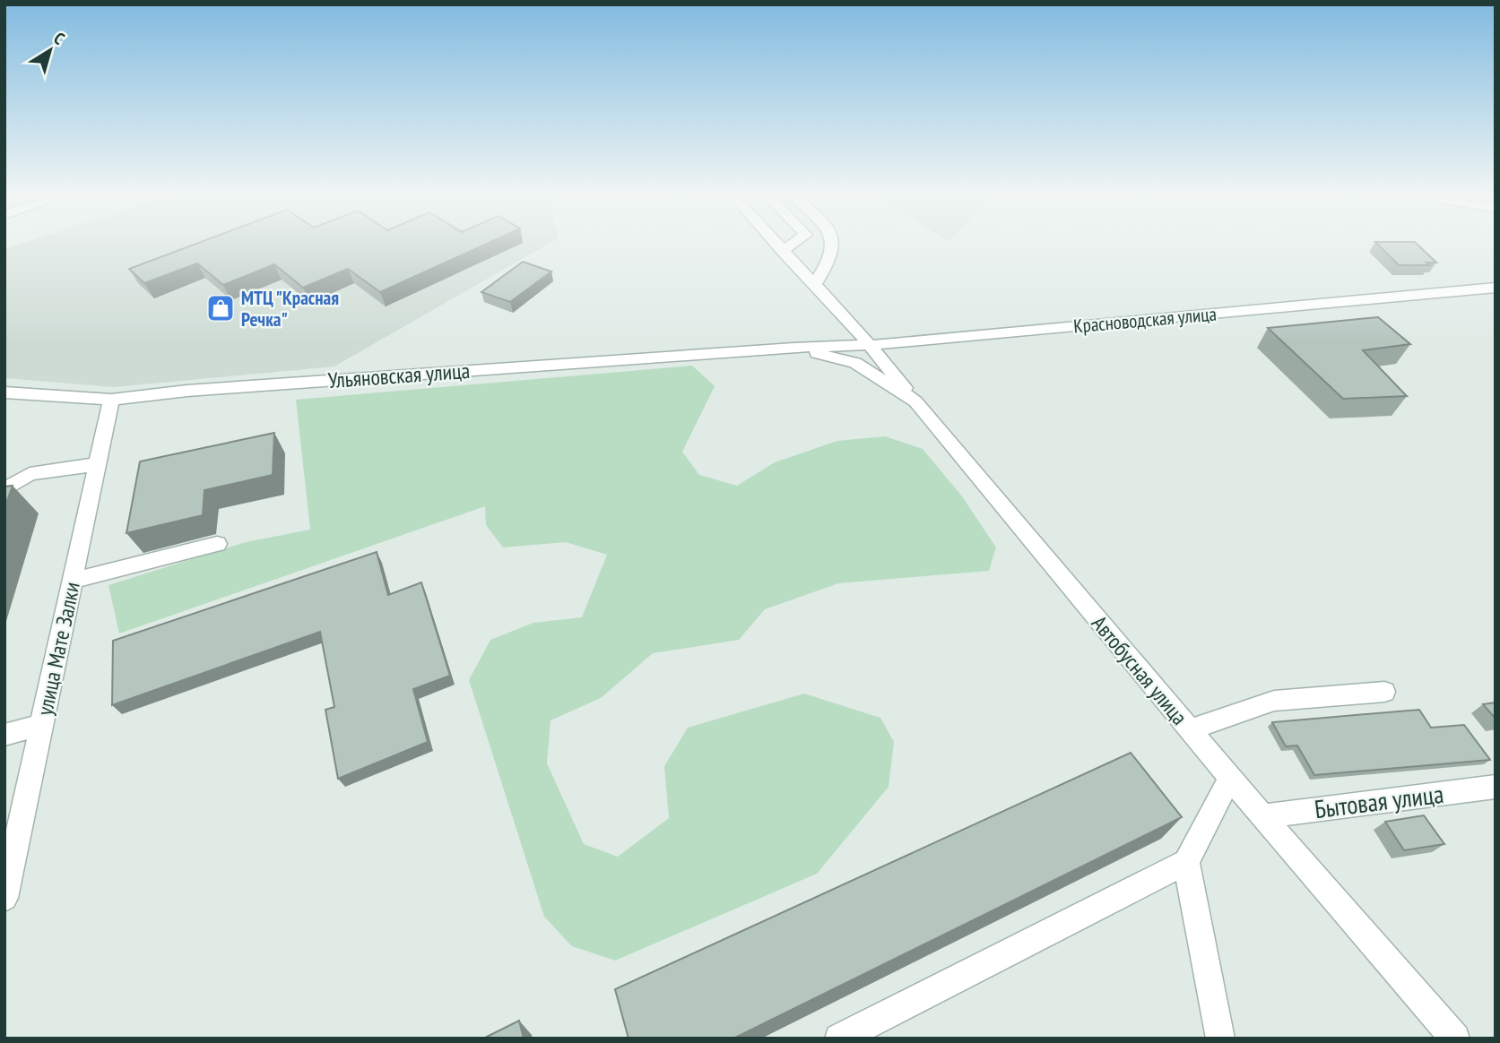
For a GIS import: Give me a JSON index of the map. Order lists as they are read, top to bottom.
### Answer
{
  "streets": {
    "street": [
      "Красноводская улица",
      "Ульяновская улица",
      "улица Мате Залки",
      "Автобусная улица",
      "Бытовая улица"
    ]
  },
  "crossings": [
    ["Красноводская улица", "Ульяновская улица"],
    ["Красноводская улица", "Автобусная улица"],
    ["Ульяновская улица", "улица Мате Залки"],
    ["Ульяновская улица", "Автобусная улица"],
    ["Автобусная улица", "Бытовая улица"]
  ],
  "places": {
    "shop": ["МТЦ \"Красная Речка\""]
  },
  "north": "top right"
}
